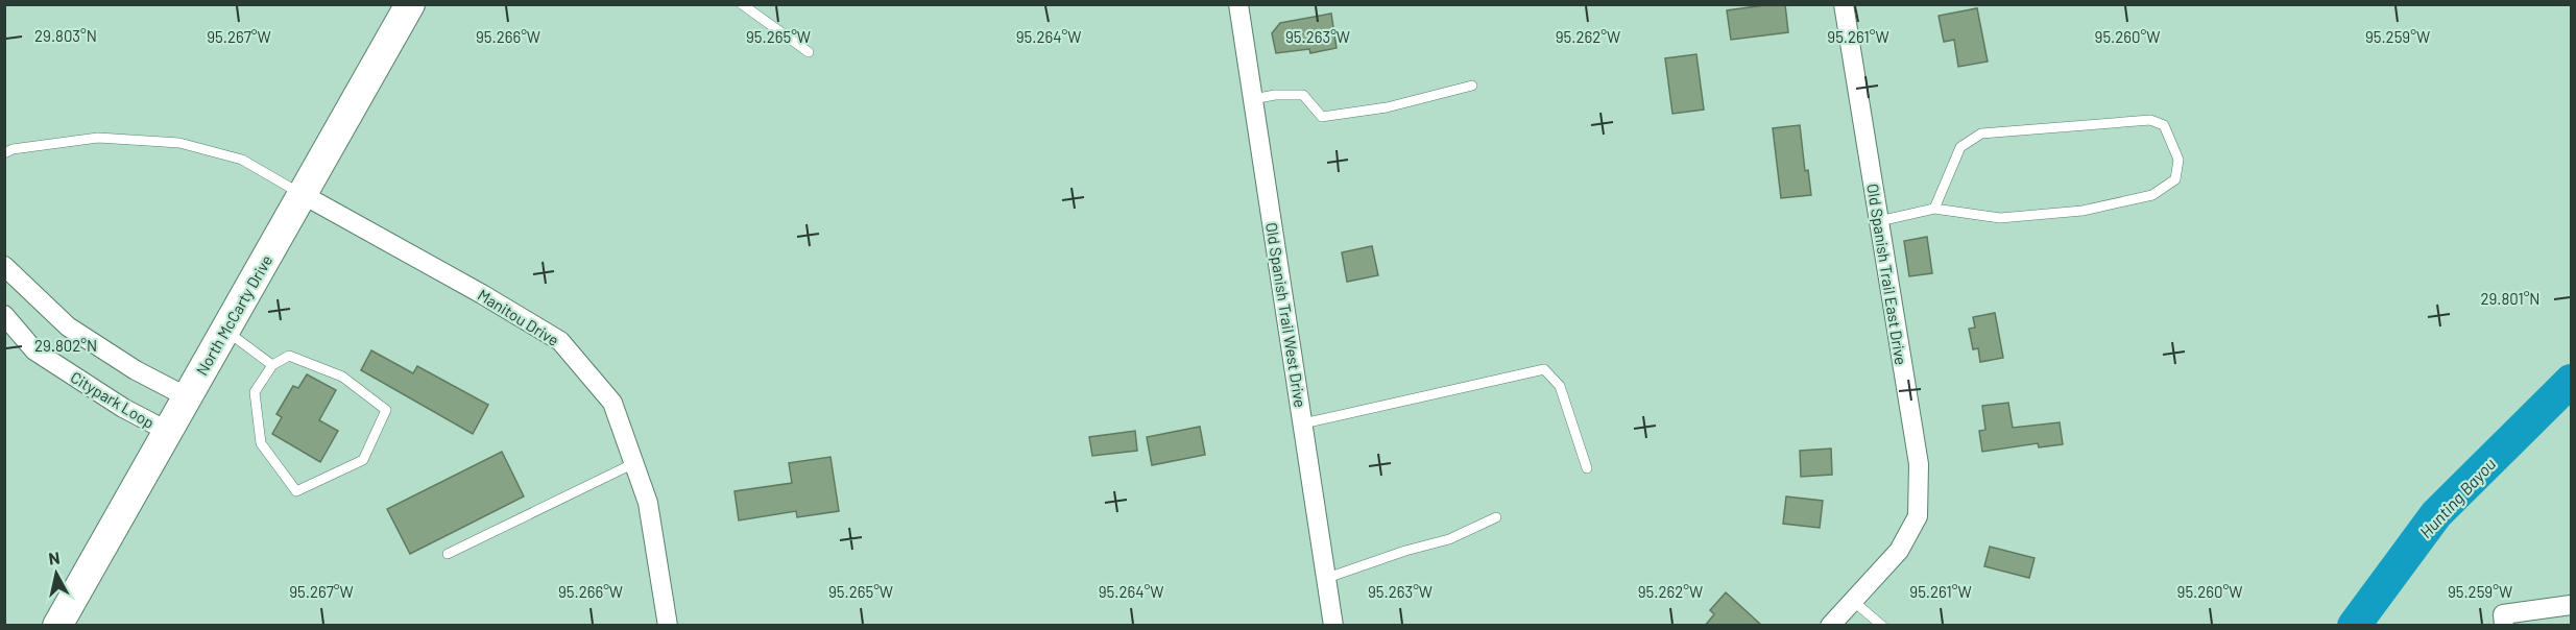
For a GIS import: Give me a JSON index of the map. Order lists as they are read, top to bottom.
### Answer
{
  "streets": {
    "main road": ["North McCarty Drive"],
    "street": [
      "Old Spanish Trail East Drive",
      "Old Spanish Trail West Drive",
      "Manitou Drive",
      "Citypark Loop"
    ]
  },
  "crossings": [
    ["North McCarty Drive", "Manitou Drive"],
    ["North McCarty Drive", "Citypark Loop"]
  ],
  "water": ["Hunting Bayou"],
  "north": "top",
  "coordinates": [
    "29.803°N",
    "95.267°W",
    "95.266°W",
    "95.265°W",
    "95.264°W",
    "95.263°W",
    "95.262°W",
    "95.261°W",
    "95.260°W",
    "95.259°W",
    "29.801°N",
    "29.802°N"
  ]
}
